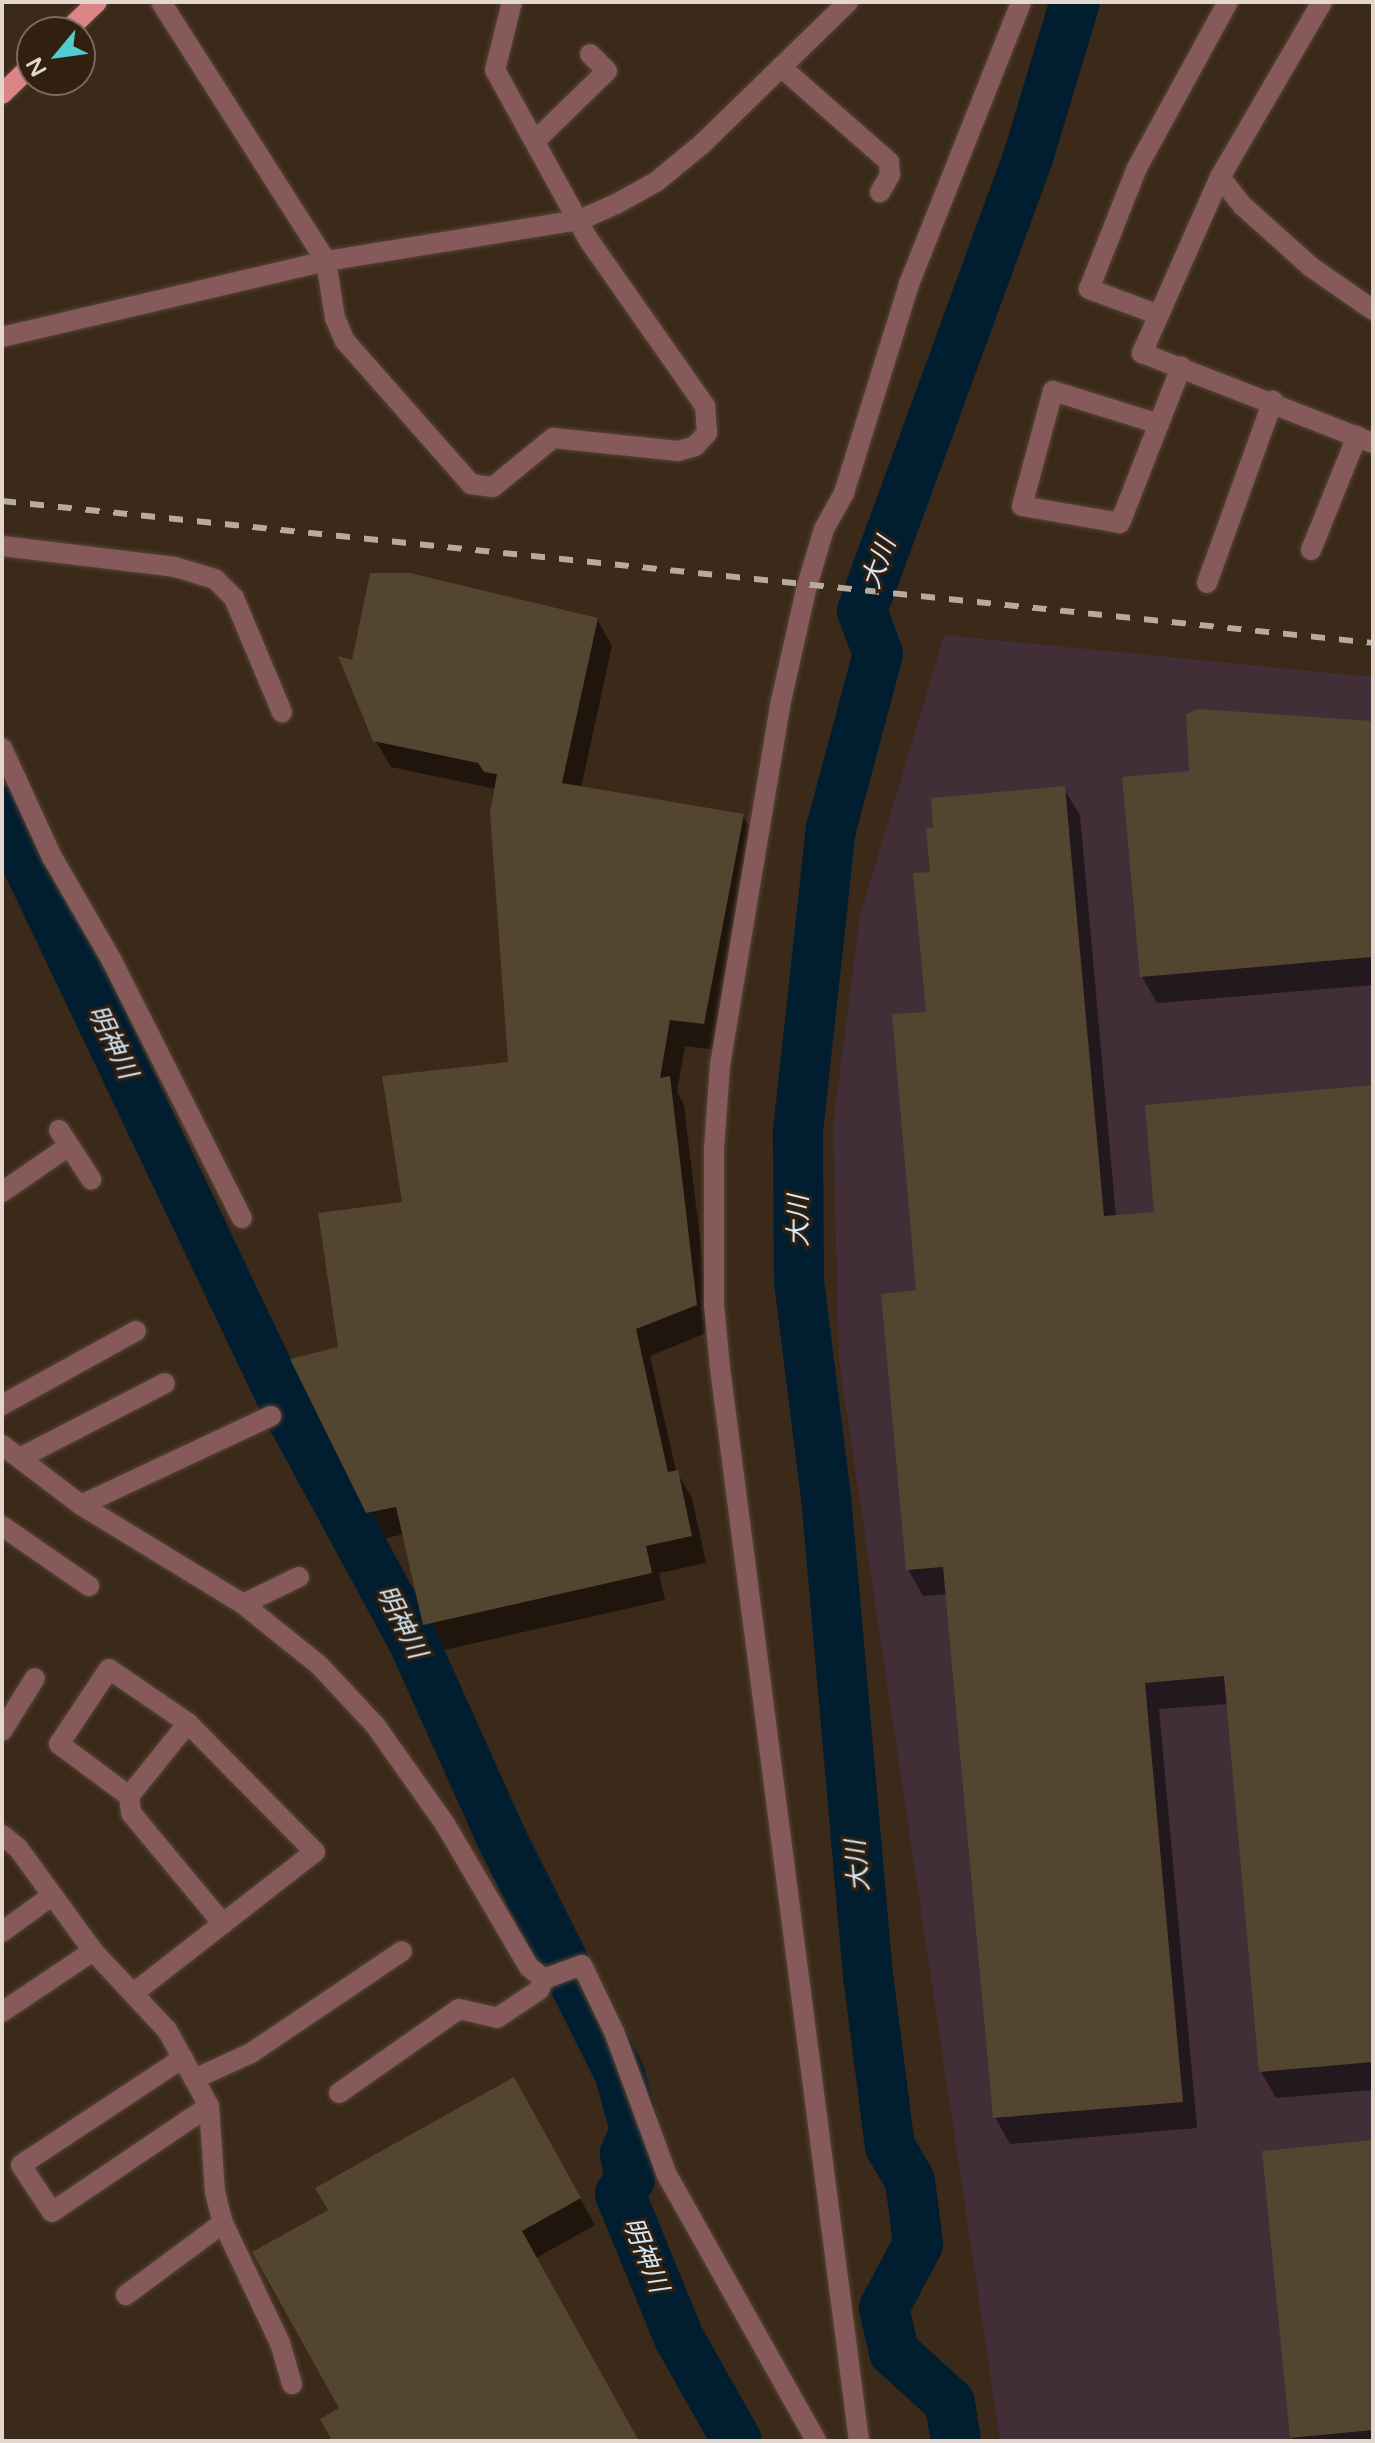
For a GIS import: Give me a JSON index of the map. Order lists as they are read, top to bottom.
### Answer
{
  "water": ["大川", "明神川"],
  "north": "bottom left"
}
